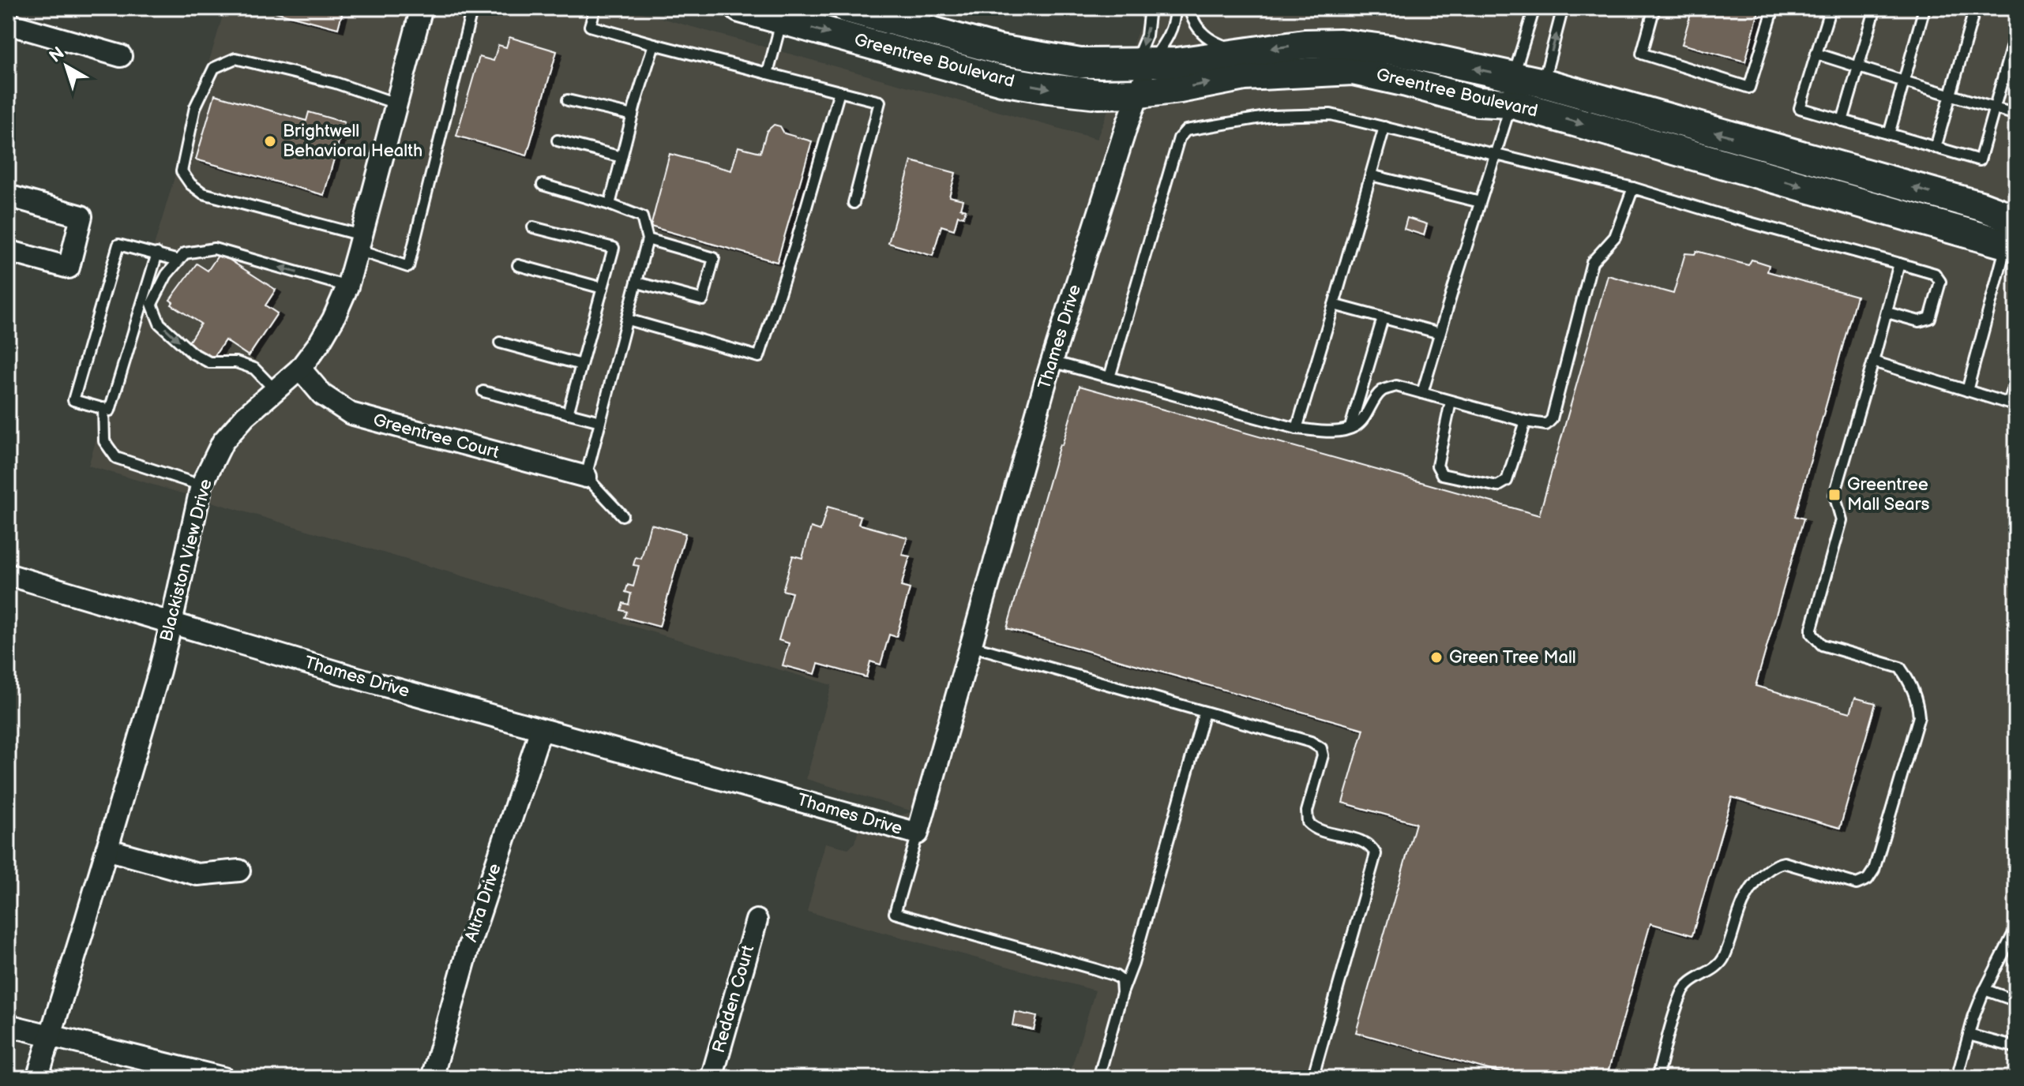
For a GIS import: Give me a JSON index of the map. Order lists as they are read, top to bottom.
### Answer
{
  "streets": {
    "main road": ["Greentree Boulevard"],
    "street": [
      "Thames Drive",
      "Greentree Court",
      "Blackiston View Drive",
      "Altra Drive",
      "Redden Court"
    ]
  },
  "crossings": [
    ["Greentree Boulevard", "Thames Drive"],
    ["Thames Drive", "Blackiston View Drive"],
    ["Thames Drive", "Altra Drive"],
    ["Greentree Court", "Blackiston View Drive"]
  ],
  "places": {
    "other": ["Brightwell Behavioral Health", "Green Tree Mall"],
    "transit": ["Greentree Mall Sears"]
  },
  "north": "top left"
}
